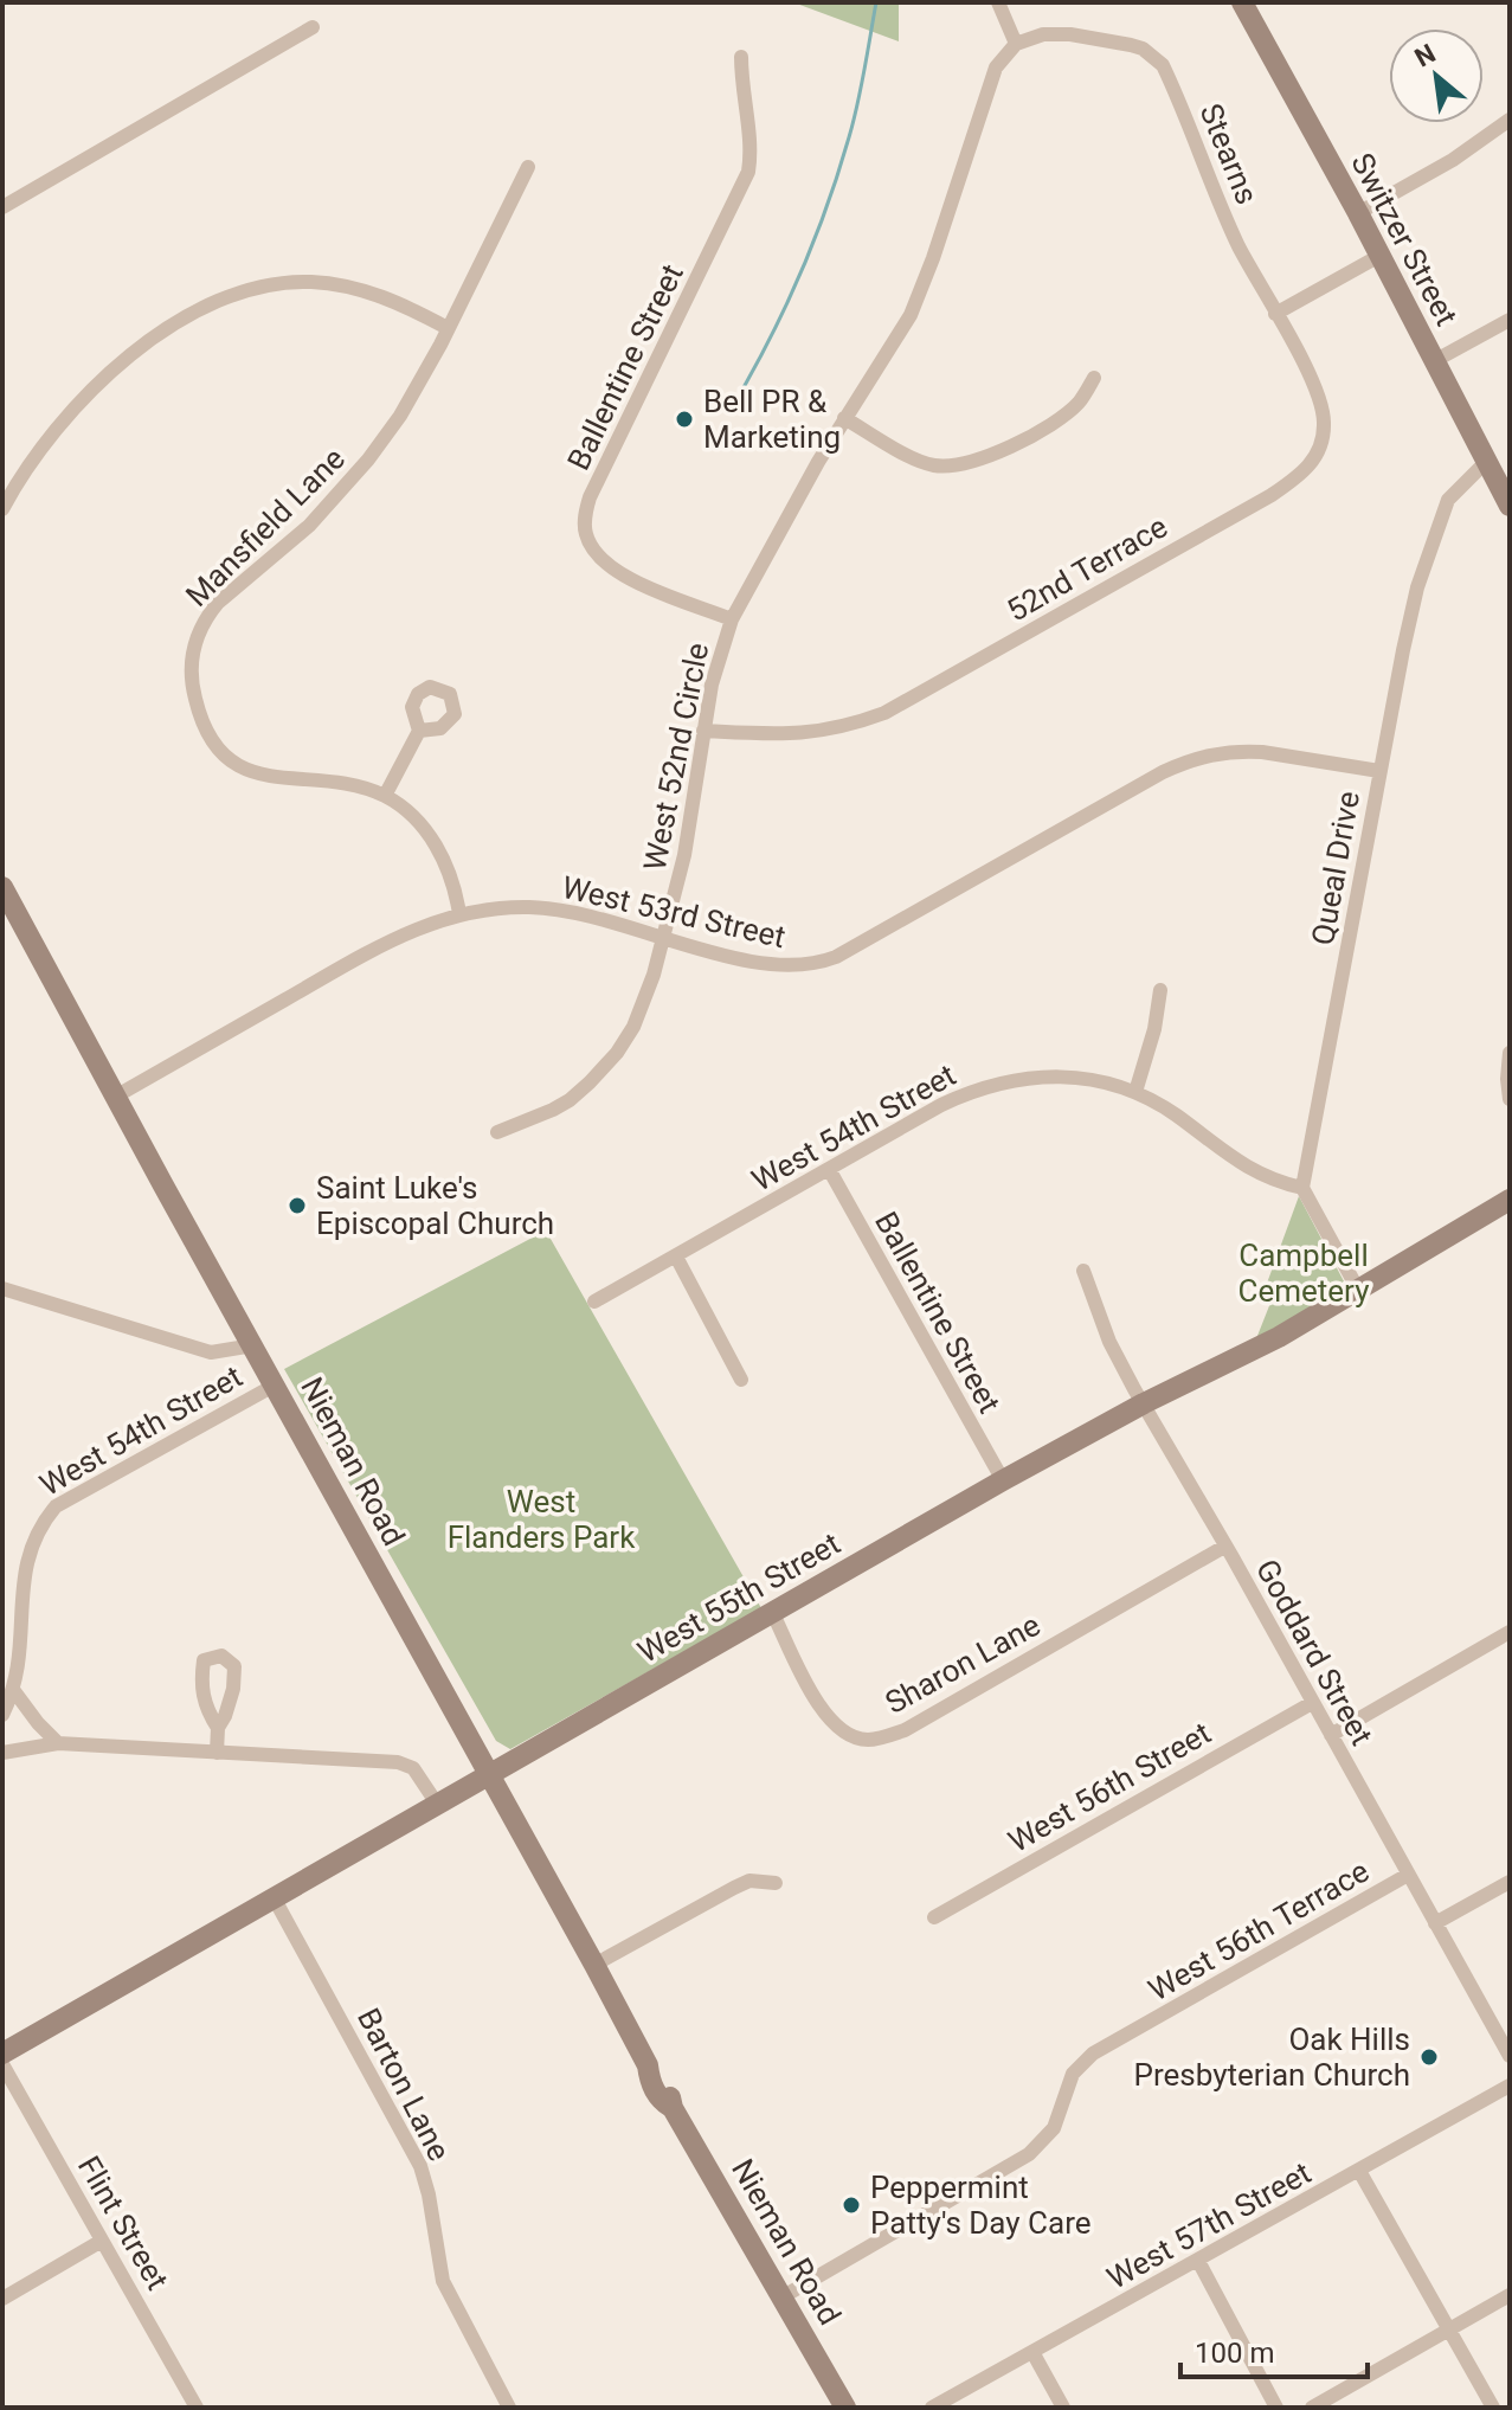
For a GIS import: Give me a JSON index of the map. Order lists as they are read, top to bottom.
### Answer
{
  "streets": {
    "street": [
      "Stearns",
      "Switzer Street",
      "Ballentine Street",
      "Mansfield Lane",
      "52nd Terrace",
      "West 52nd Circle",
      "Queal Drive",
      "West 53rd Street",
      "West 54th Street",
      "Nieman Road",
      "West 55th Street",
      "Goddard Street",
      "Sharon Lane",
      "West 56th Street",
      "West 56th Terrace",
      "Barton Lane",
      "Flint Street",
      "West 57th Street"
    ]
  },
  "crossings": [
    ["Stearns", "52nd Terrace"],
    ["Stearns", "West 52nd Circle"],
    ["Switzer Street", "Queal Drive"],
    ["Ballentine Street", "West 52nd Circle"],
    ["Ballentine Street", "West 54th Street"],
    ["Ballentine Street", "West 55th Street"],
    ["Mansfield Lane", "West 53rd Street"],
    ["52nd Terrace", "West 52nd Circle"],
    ["West 52nd Circle", "West 53rd Street"],
    ["Queal Drive", "West 53rd Street"],
    ["Queal Drive", "West 54th Street"],
    ["West 53rd Street", "Nieman Road"],
    ["West 54th Street", "Nieman Road"],
    ["Nieman Road", "West 55th Street"],
    ["Nieman Road", "West 56th Terrace"],
    ["West 55th Street", "Goddard Street"],
    ["West 55th Street", "Sharon Lane"],
    ["West 55th Street", "Barton Lane"],
    ["Goddard Street", "Sharon Lane"],
    ["Goddard Street", "West 56th Street"],
    ["Goddard Street", "West 56th Terrace"]
  ],
  "parks": ["Campbell Cemetery", "West Flanders Park"],
  "places": [
    "Bell PR & Marketing",
    "Saint Luke's Episcopal Church",
    "Oak Hills Presbyterian Church",
    "Peppermint Patty's Day Care"
  ],
  "scale_bar": "100 m",
  "north": "top left"
}
